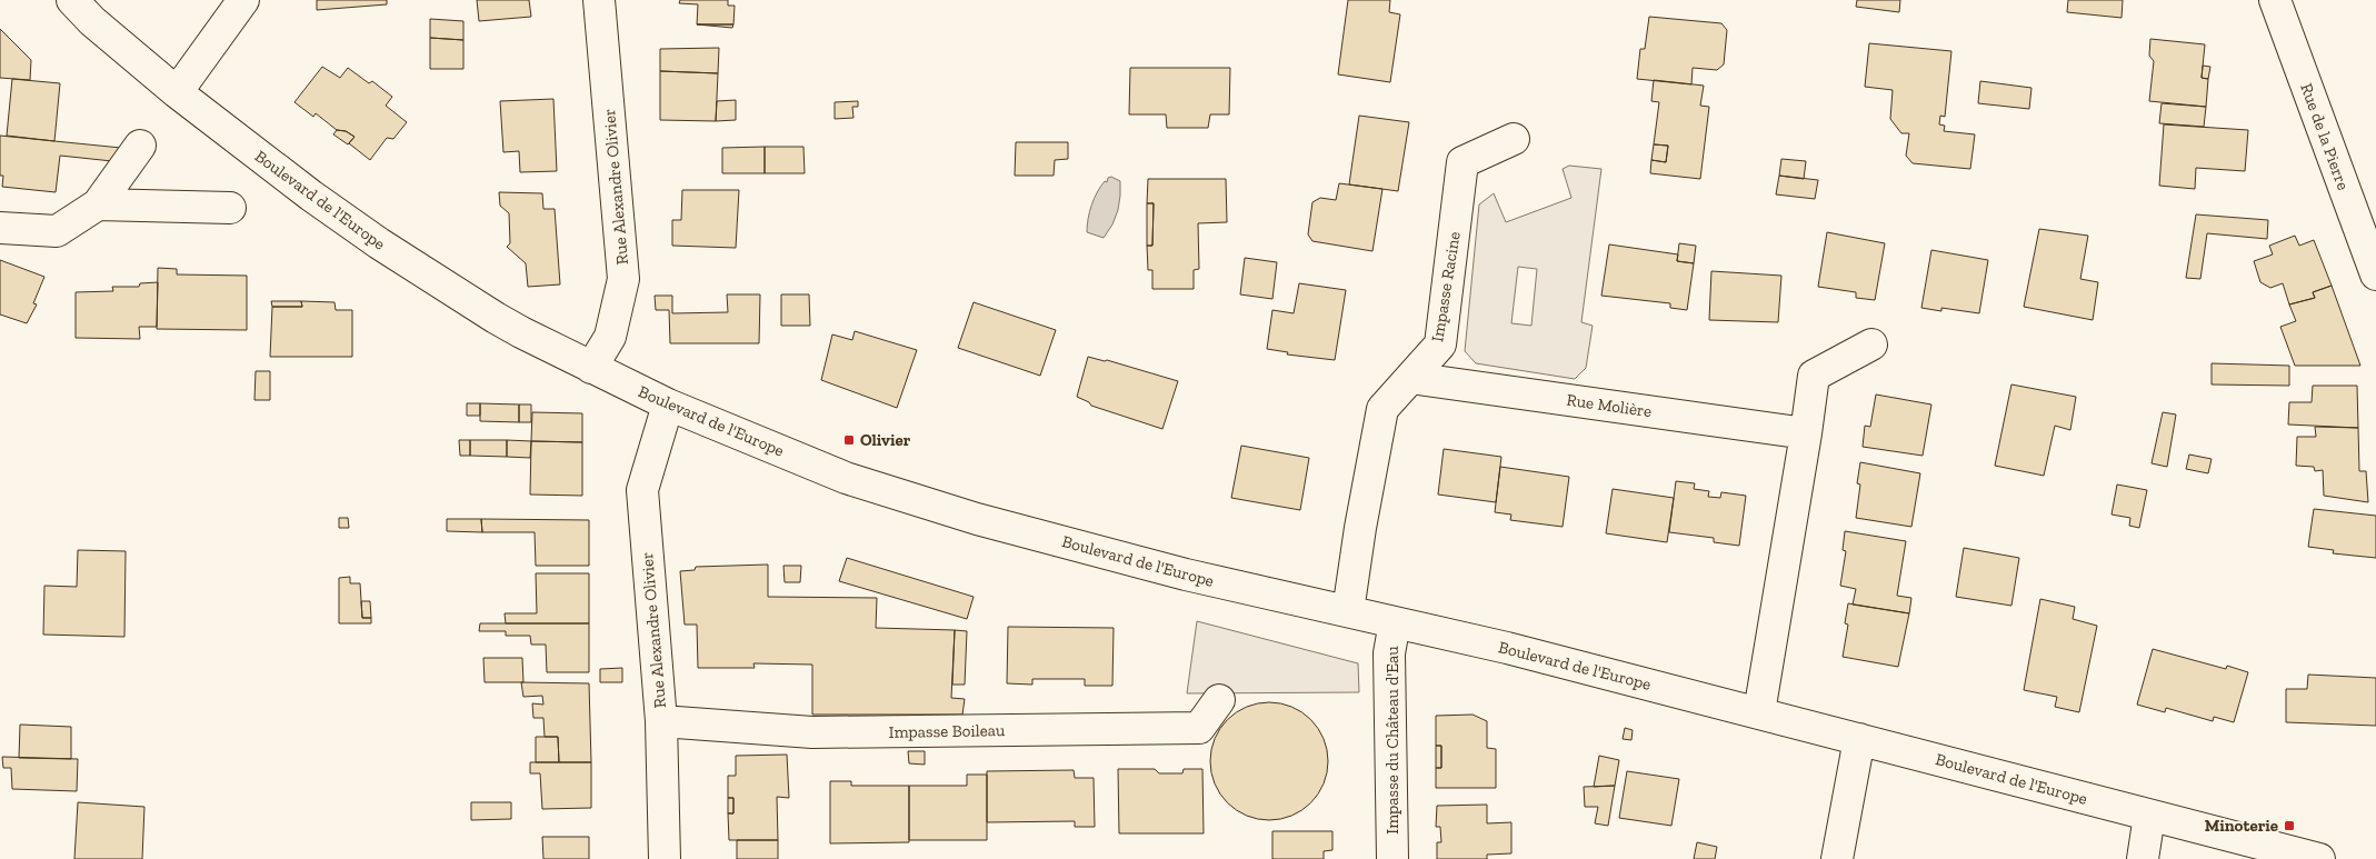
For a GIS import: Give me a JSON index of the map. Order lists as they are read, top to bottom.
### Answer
{
  "streets": {
    "street": [
      "Rue de la Pierre",
      "Rue Alexandre Olivier",
      "Boulevard de l'Europe",
      "Impasse Racine",
      "Rue Molière",
      "Impasse Boileau",
      "Impasse du Château d'Eau"
    ]
  },
  "crossings": [
    ["Rue Alexandre Olivier", "Boulevard de l'Europe"],
    ["Rue Alexandre Olivier", "Impasse Boileau"],
    ["Boulevard de l'Europe", "Impasse Racine"],
    ["Boulevard de l'Europe", "Impasse du Château d'Eau"],
    ["Impasse Racine", "Rue Molière"]
  ],
  "places": {
    "transit": ["Olivier", "Minoterie"]
  }
}
